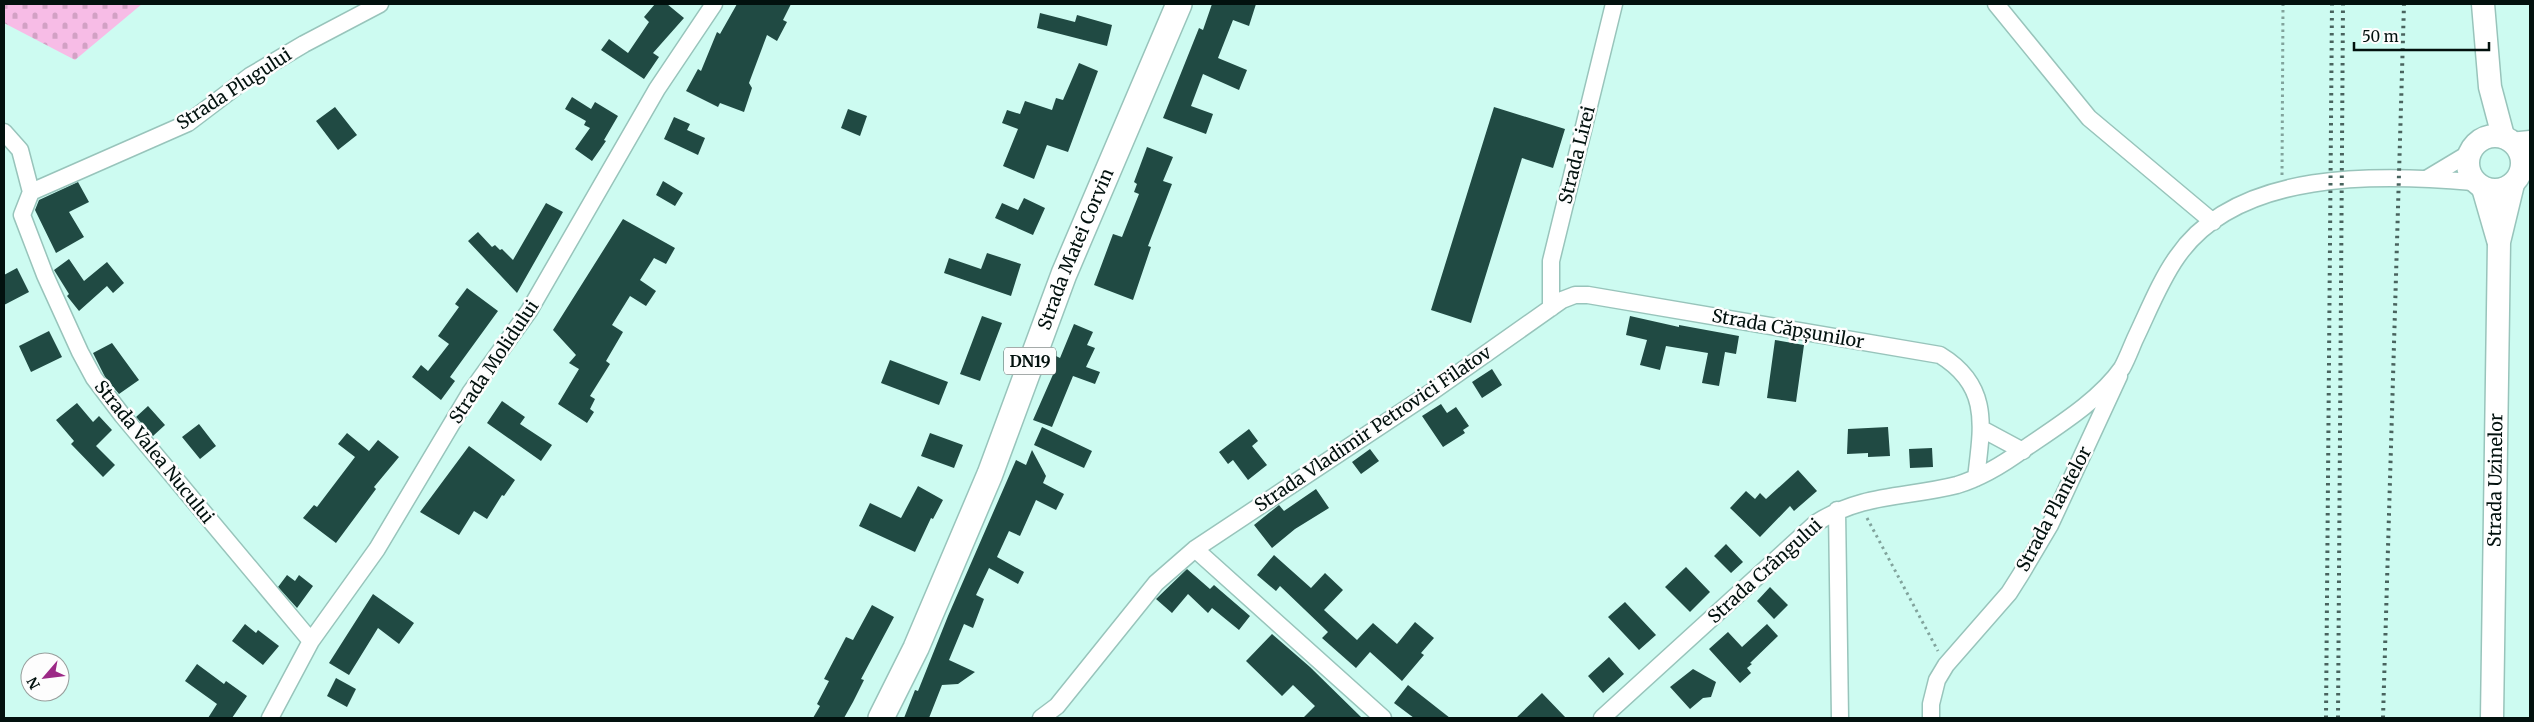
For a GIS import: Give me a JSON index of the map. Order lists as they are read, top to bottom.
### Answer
{
  "streets": {
    "main road": ["Strada Matei Corvin", "DN19"],
    "street": [
      "Strada Plugului",
      "Strada Lirei",
      "Strada Căpșunilor",
      "Strada Molidului",
      "Strada Vladimir Petrovici Filatov",
      "Strada Valea Nucului",
      "Strada Uzinelor",
      "Strada Plantelor",
      "Strada Crângului"
    ]
  },
  "crossings": [
    ["Strada Plugului", "Strada Valea Nucului"],
    ["Strada Lirei", "Strada Căpșunilor"],
    ["Strada Lirei", "Strada Vladimir Petrovici Filatov"],
    ["Strada Căpșunilor", "Strada Vladimir Petrovici Filatov"],
    ["Strada Căpșunilor", "Strada Crângului"],
    ["Strada Molidului", "Strada Valea Nucului"],
    ["Strada Uzinelor", "Strada Crângului"],
    ["Strada Plantelor", "Strada Crângului"]
  ],
  "scale_bar": "50 m",
  "north": "bottom left"
}
